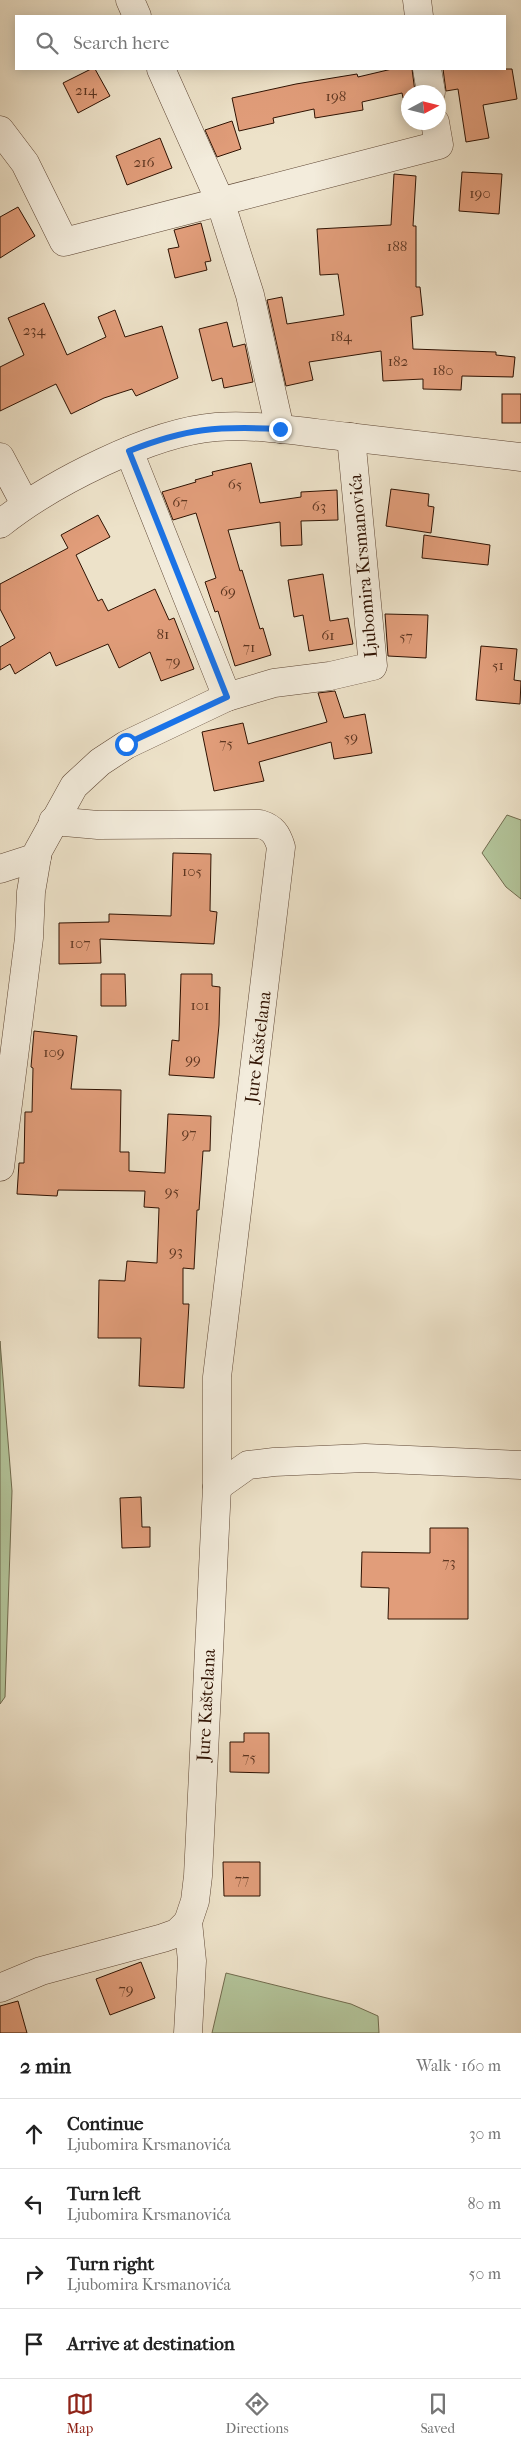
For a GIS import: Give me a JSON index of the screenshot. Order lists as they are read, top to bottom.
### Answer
{
  "streets": {
    "street": ["Ljubomira Krsmanovića", "Jure Kaštelana"]
  },
  "crossings": [
    ["Ljubomira Krsmanovića", "Jure Kaštelana"]
  ],
  "house_numbers": [
    "214",
    "198",
    "216",
    "190",
    "188",
    "234",
    "184",
    "182",
    "180",
    "65",
    "67",
    "63",
    "69",
    "81",
    "61",
    "57",
    "71",
    "79",
    "51",
    "59",
    "75",
    "105",
    "107",
    "101",
    "109",
    "99",
    "97",
    "95",
    "93",
    "73",
    "75",
    "77",
    "79"
  ],
  "north": "right",
  "page": {
    "search": "Search here",
    "heading": ["2 min", "Walk · 160 m"],
    "list": [
      ["Continue", "Ljubomira Krsmanovića", "30 m"],
      ["Turn left", "Ljubomira Krsmanovića", "80 m"],
      ["Turn right", "Ljubomira Krsmanovića", "50 m"],
      "Arrive at destination"
    ],
    "nav": ["Map", "Directions", "Saved"]
  }
}
